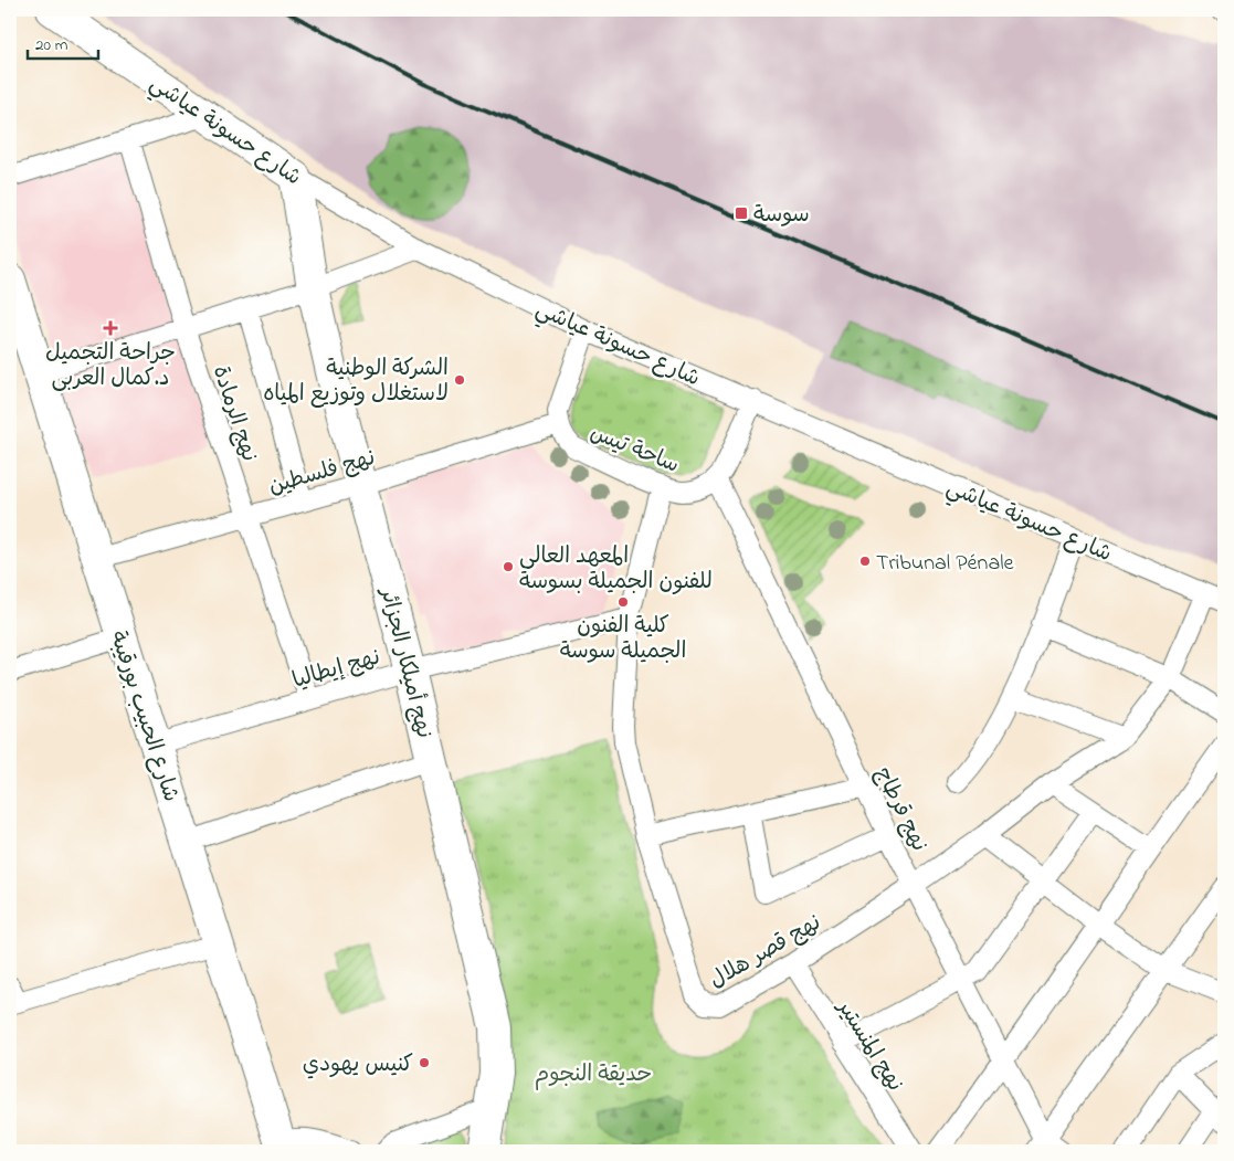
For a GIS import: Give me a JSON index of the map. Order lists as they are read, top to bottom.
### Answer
{
  "streets": {
    "main road": ["شارع حسونة عياشي", "نهج أميلكار الجزائر", "شارع الحبيب بورقيبة"],
    "street": [
      "نهج الرمادة",
      "ساحة تيس",
      "نهج فلسطين",
      "نهج إيطاليا",
      "نهج قرطاج",
      "نهج قصر هلال",
      "نهج المنستير"
    ]
  },
  "crossings": [
    ["شارع حسونة عياشي", "نهج أميلكار الجزائر"],
    ["شارع حسونة عياشي", "نهج قصر هلال"],
    ["نهج الرمادة", "نهج فلسطين"],
    ["نهج الرمادة", "نهج إيطاليا"],
    ["ساحة تيس", "نهج فلسطين"],
    ["ساحة تيس", "نهج قرطاج"],
    ["ساحة تيس", "نهج قصر هلال"],
    ["نهج فلسطين", "نهج أميلكار الجزائر"],
    ["نهج فلسطين", "شارع الحبيب بورقيبة"],
    ["نهج أميلكار الجزائر", "نهج إيطاليا"],
    ["نهج إيطاليا", "شارع الحبيب بورقيبة"],
    ["نهج إيطاليا", "نهج قصر هلال"],
    ["نهج قرطاج", "نهج قصر هلال"],
    ["نهج قصر هلال", "نهج المنستير"]
  ],
  "parks": ["حديقة النجوم"],
  "places": {
    "transit": ["سوسة"],
    "health": ["جراحة التجميل د.كمال العربى"],
    "other": [
      "الشركة الوطنية لاستغلال وتوزيع المياه",
      "Tribunal Pénale",
      "المعهد العالي للفنون الجميلة بسوسة",
      "كلية الفنون الجميلة سوسة",
      "كنيس يهودي"
    ]
  },
  "scale_bar": "20 m"
}
